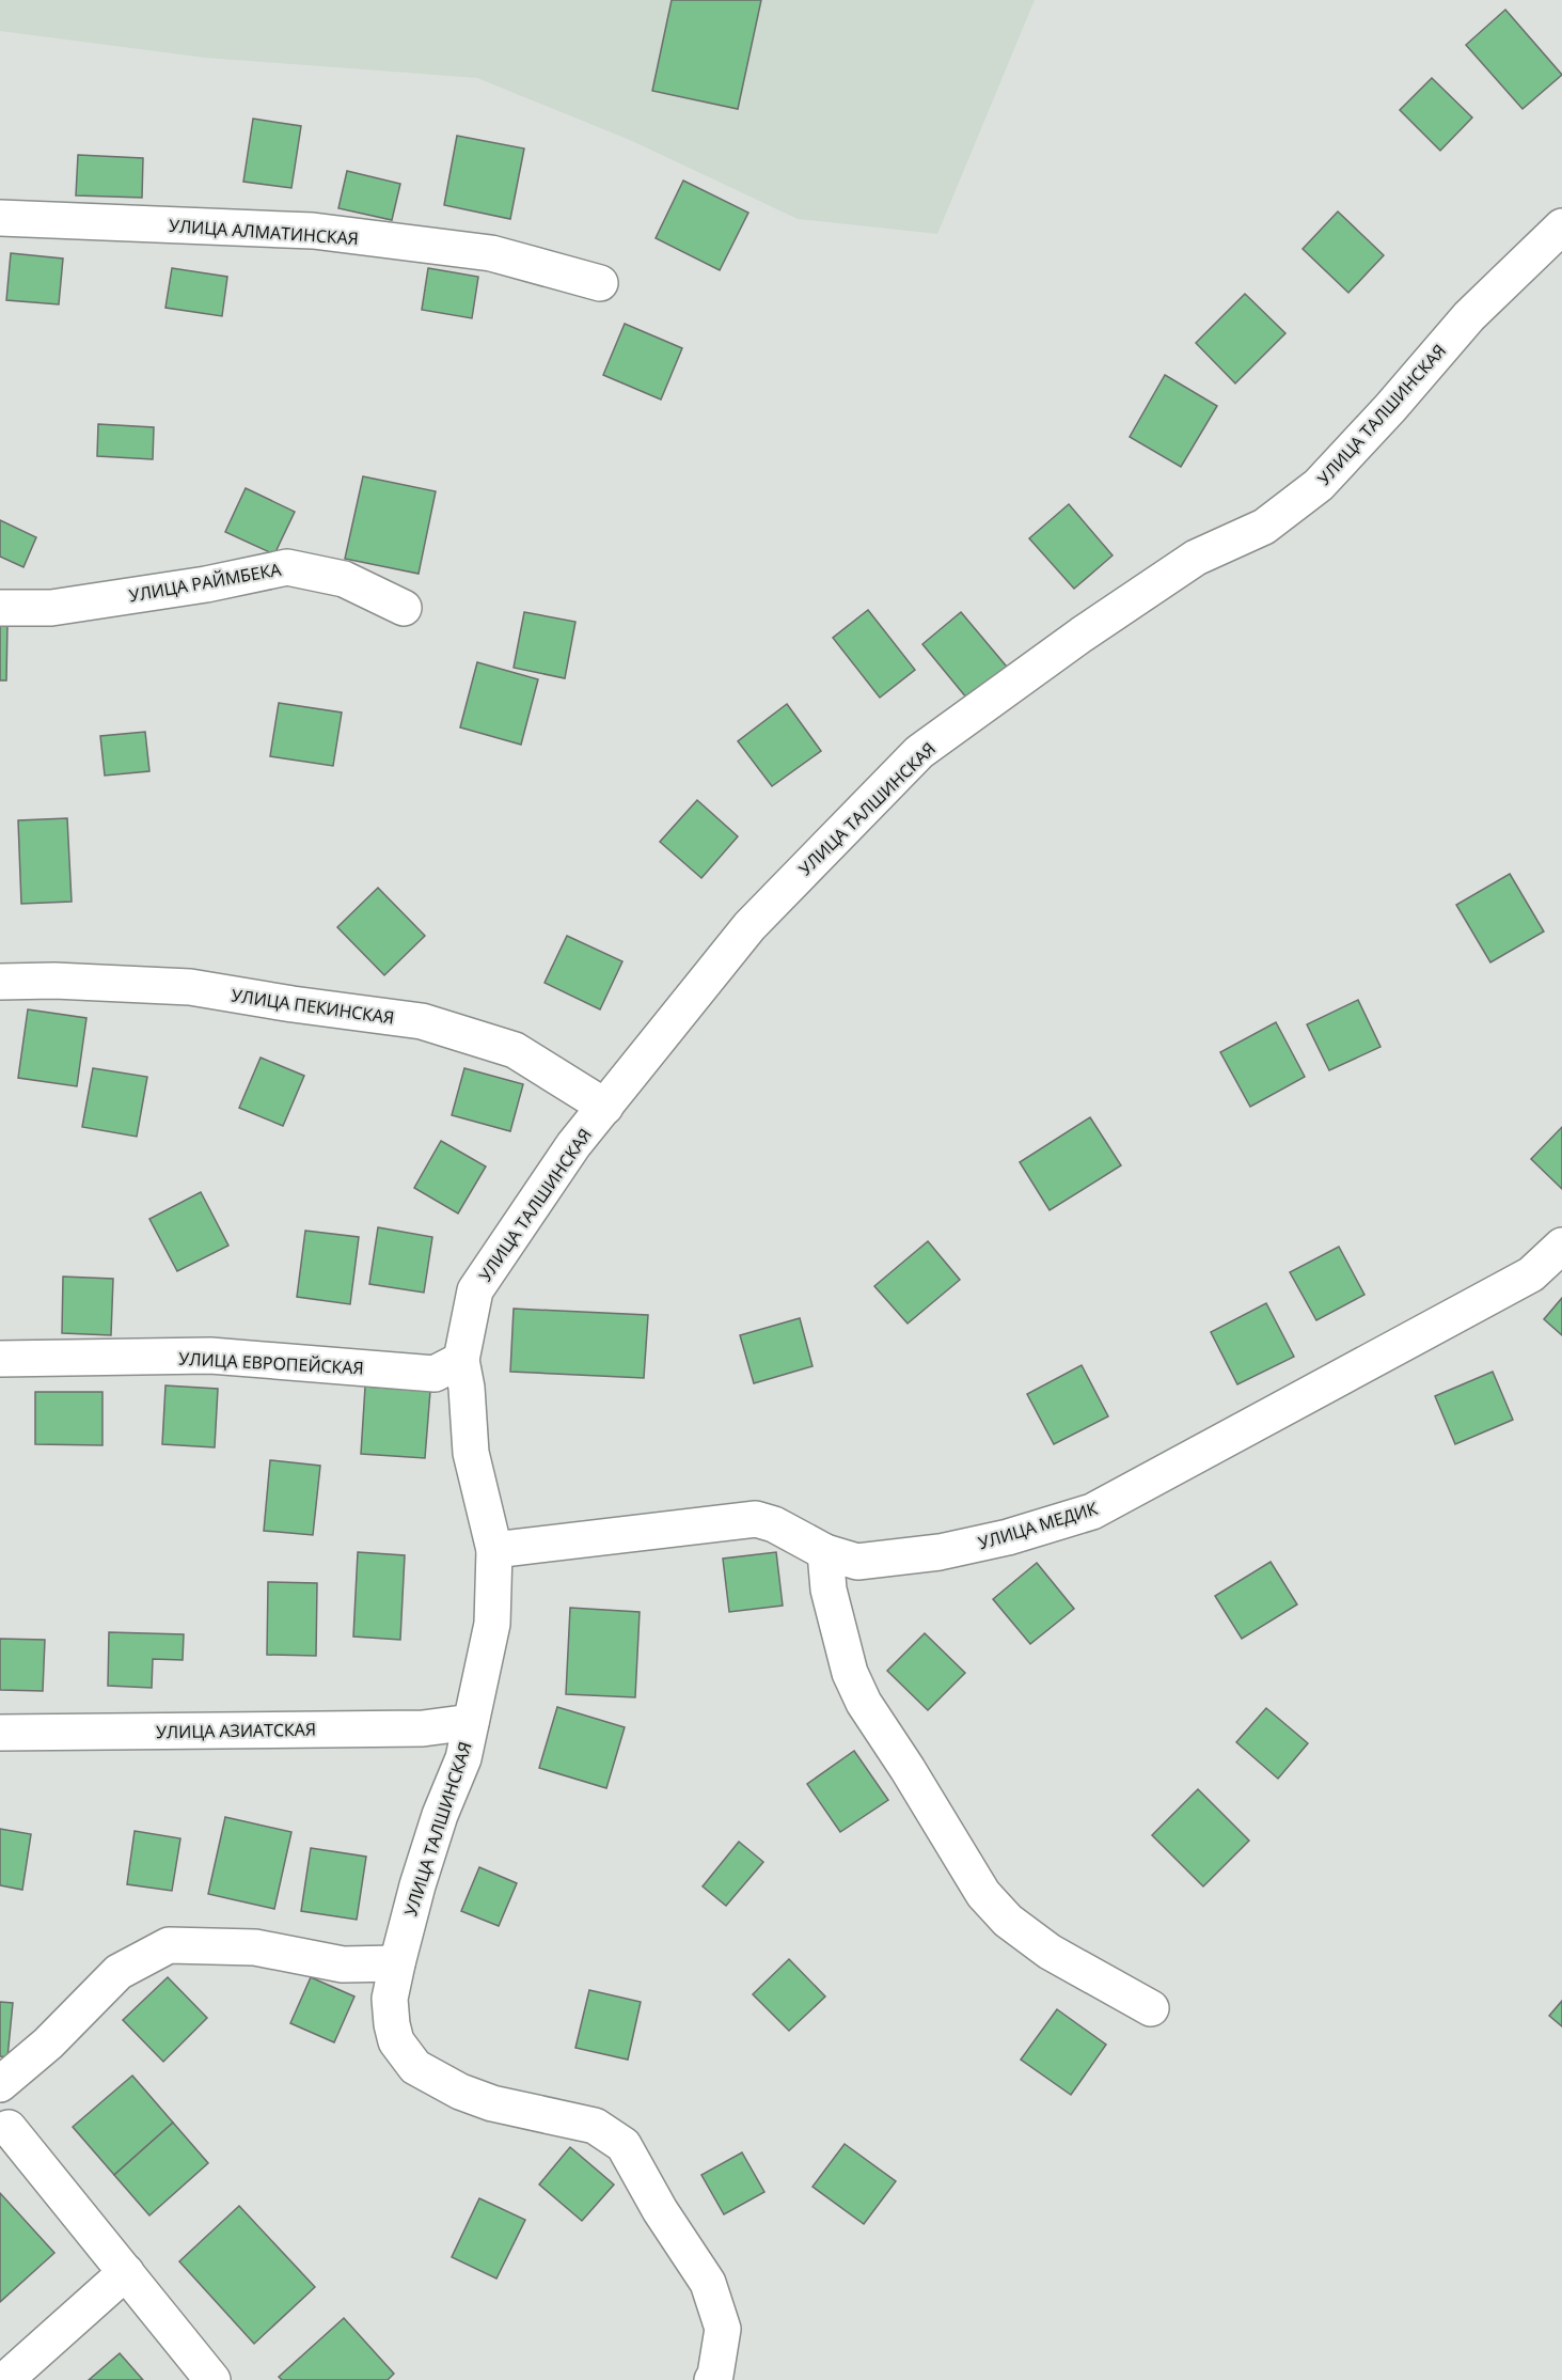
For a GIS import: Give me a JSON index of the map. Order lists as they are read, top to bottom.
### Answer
{
  "streets": {
    "street": [
      "УЛИЦА АЛМАТИНСКАЯ",
      "УЛИЦА ТАЛШИНСКАЯ",
      "УЛИЦА РАЙМБЕКА",
      "УЛИЦА ПЕКИНСКАЯ",
      "УЛИЦА ЕВРОПЕЙСКАЯ",
      "УЛИЦА МЕДИК",
      "УЛИЦА АЗИАТСКАЯ"
    ]
  },
  "crossings": [
    ["УЛИЦА ТАЛШИНСКАЯ", "УЛИЦА ПЕКИНСКАЯ"],
    ["УЛИЦА ТАЛШИНСКАЯ", "УЛИЦА ЕВРОПЕЙСКАЯ"],
    ["УЛИЦА ТАЛШИНСКАЯ", "УЛИЦА МЕДИК"],
    ["УЛИЦА ТАЛШИНСКАЯ", "УЛИЦА АЗИАТСКАЯ"]
  ]
}
